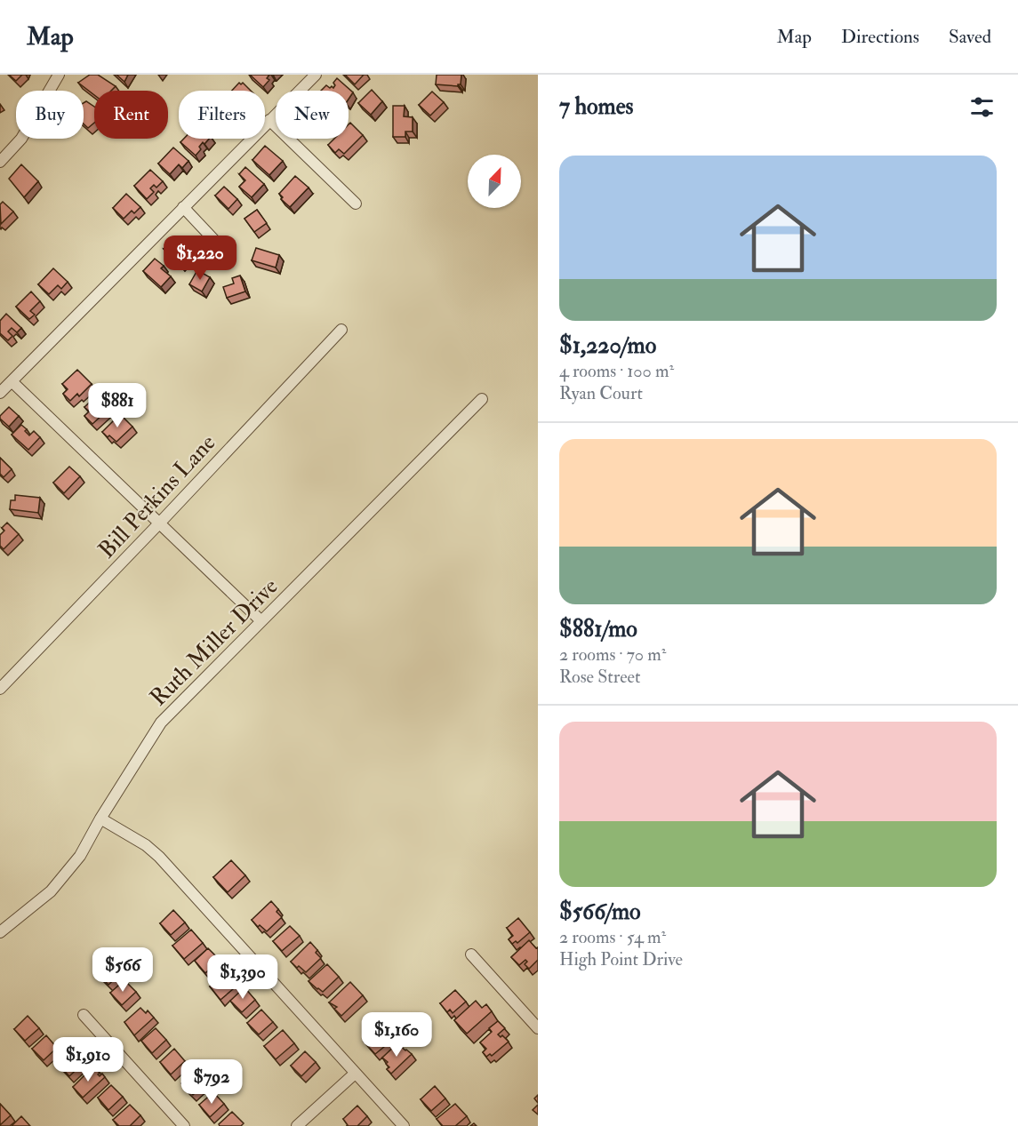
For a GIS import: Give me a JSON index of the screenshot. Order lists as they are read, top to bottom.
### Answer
{
  "streets": {
    "street": ["Bill Perkins Lane", "Ruth Miller Drive"]
  },
  "north": "top right",
  "page": {
    "header": "Map",
    "nav": ["Map", "Directions", "Saved"],
    "heading": "7 homes",
    "chip": [
      "Buy",
      "Rent",
      "Filters",
      "New"
    ],
    "list": [
      {
        "name": "$1,220/mo",
        "note": "4 rooms · 100 m² · Ryan Court"
      },
      {
        "name": "$881/mo",
        "note": "2 rooms · 70 m² · Rose Street"
      },
      {
        "name": "$566/mo",
        "note": "2 rooms · 54 m² · High Point Drive"
      }
    ],
    "price": [
      "$1,220",
      "$881",
      "$566",
      "$1,390",
      "$1,160",
      "$1,910",
      "$792"
    ]
  }
}
